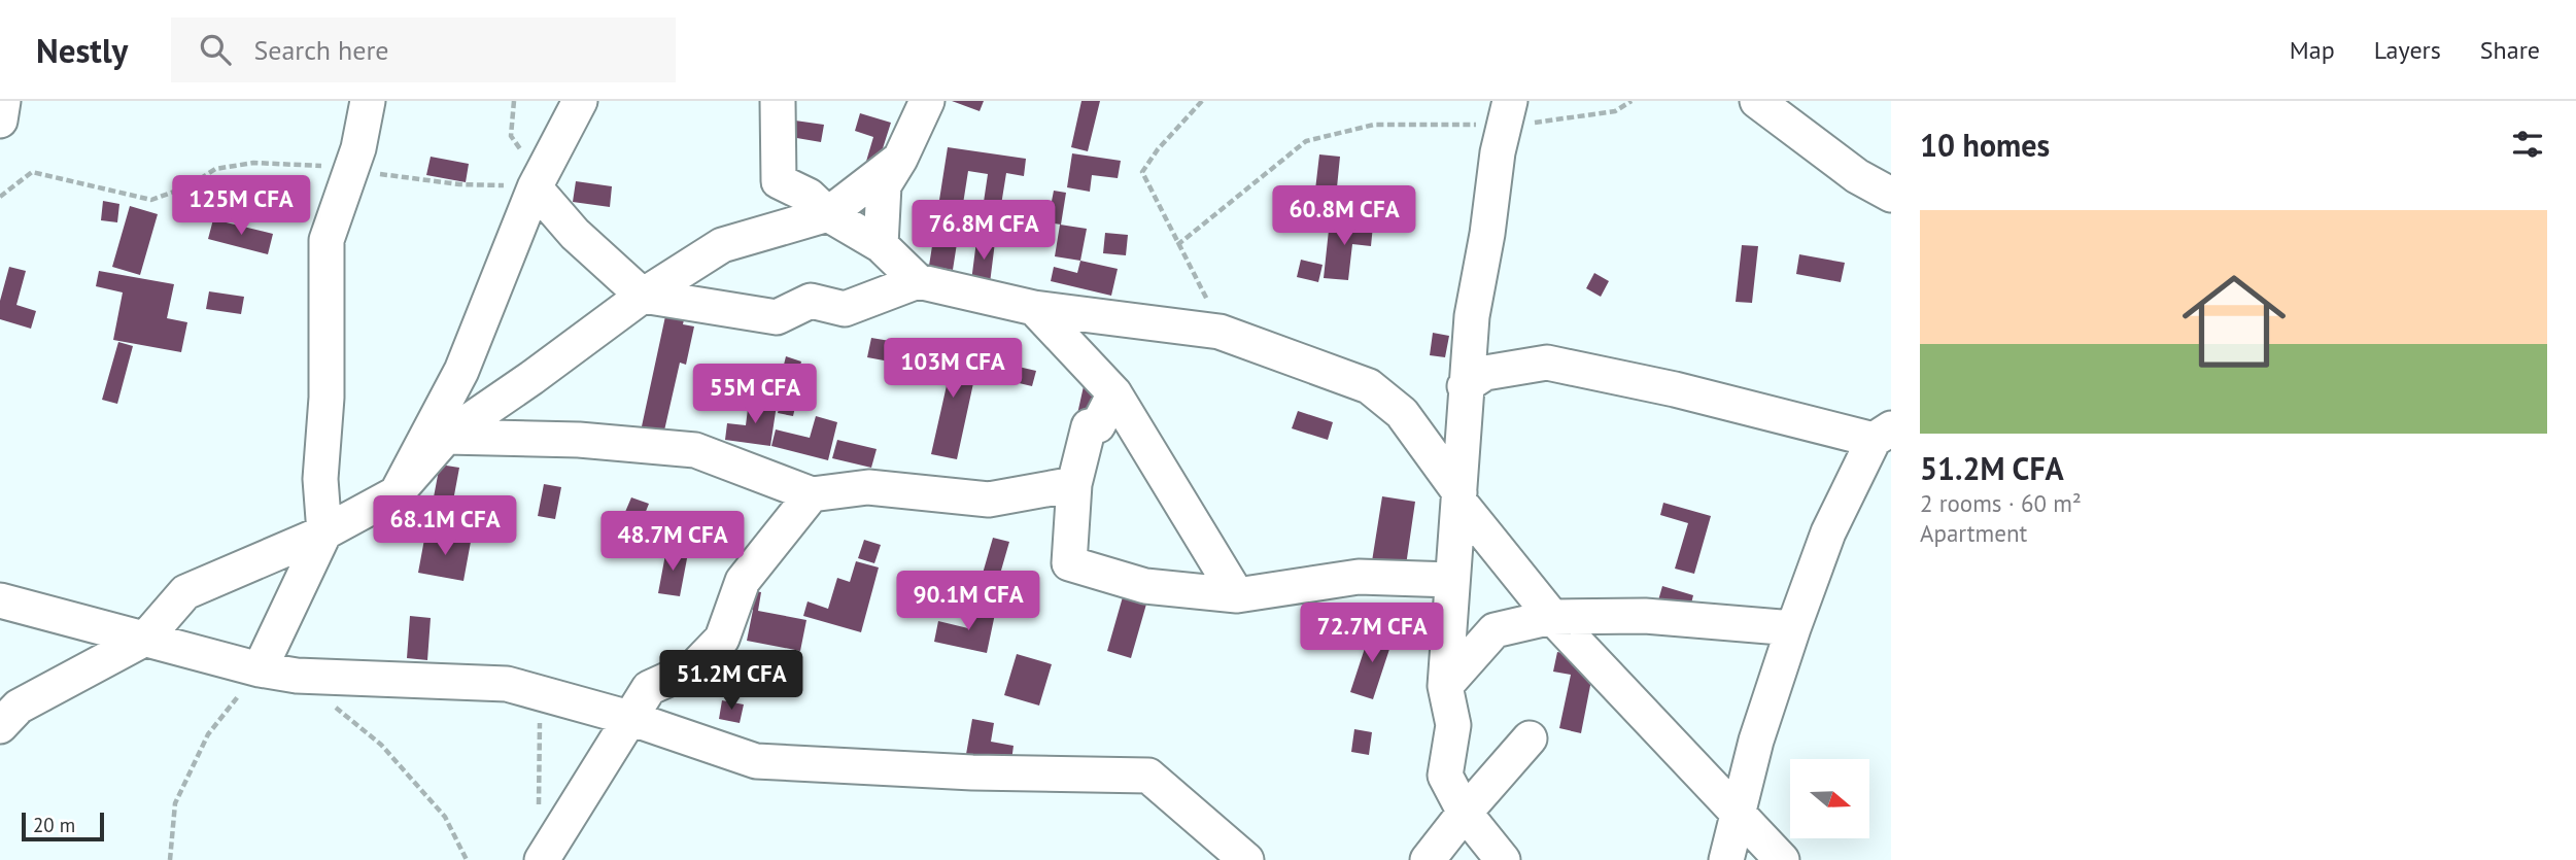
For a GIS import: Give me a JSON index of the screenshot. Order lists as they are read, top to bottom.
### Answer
{
  "scale_bar": "20 m",
  "north": "right",
  "page": {
    "header": "Nestly",
    "search": "Search here",
    "nav": ["Map", "Layers", "Share"],
    "heading": "10 homes",
    "price": [
      "125M CFA",
      "60.8M CFA",
      "76.8M CFA",
      "103M CFA",
      "55M CFA",
      "68.1M CFA",
      "48.7M CFA",
      "90.1M CFA",
      "72.7M CFA",
      "51.2M CFA"
    ],
    "list": [
      {
        "name": "51.2M CFA",
        "note": "2 rooms · 60 m² · Apartment"
      }
    ],
    "scale": "20 m"
  }
}
